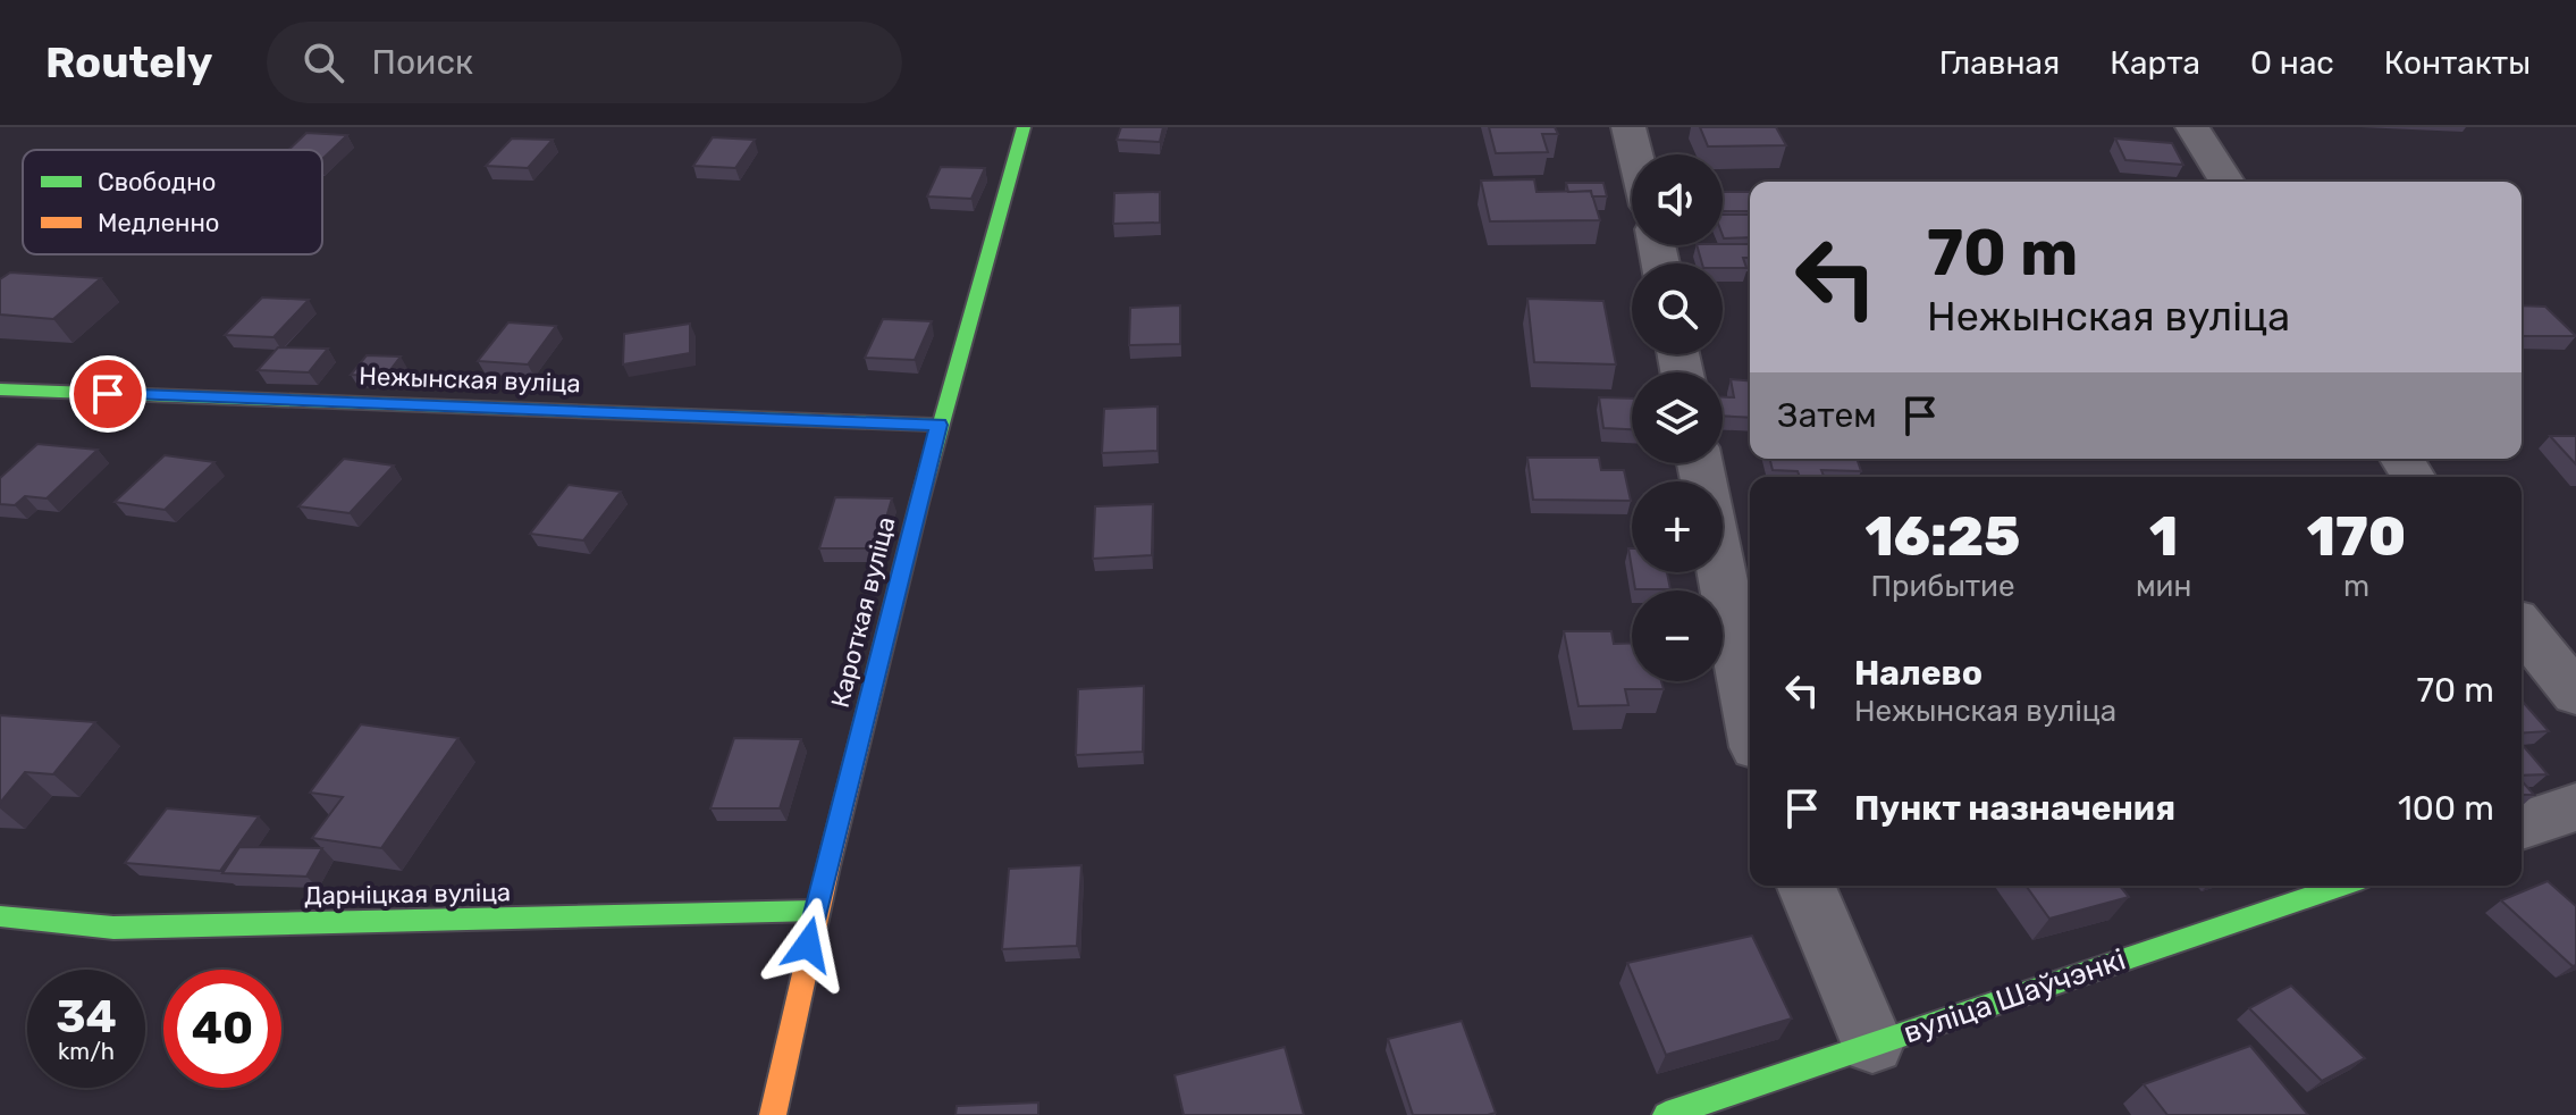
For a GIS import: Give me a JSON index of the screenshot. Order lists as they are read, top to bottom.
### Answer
{
  "streets": {
    "street": [
      "Нежынская вуліца",
      "Кароткая вуліца",
      "Дарніцкая вуліца",
      "вуліца Шаўчэнкі"
    ]
  },
  "crossings": [
    ["Нежынская вуліца", "Кароткая вуліца"],
    ["Кароткая вуліца", "Дарніцкая вуліца"]
  ],
  "legend": ["Свободно", "Медленно"],
  "page": {
    "header": "Routely",
    "search": "Поиск",
    "nav": [
      "Главная",
      "Карта",
      "О нас",
      "Контакты"
    ],
    "map_buttons": ["+", "−"],
    "turn": ["70 m", "Нежынская вуліца"],
    "then": "Затем",
    "eta": [
      "16:25",
      "Прибытие",
      "1",
      "мин",
      "170",
      "m"
    ],
    "list": [
      {
        "name": "Налево",
        "note": "Нежынская вуліца",
        "value": "70 m"
      },
      {
        "name": "Пункт назначения",
        "value": "100 m"
      }
    ],
    "speed": "34 km/h",
    "limit": "40"
  }
}
